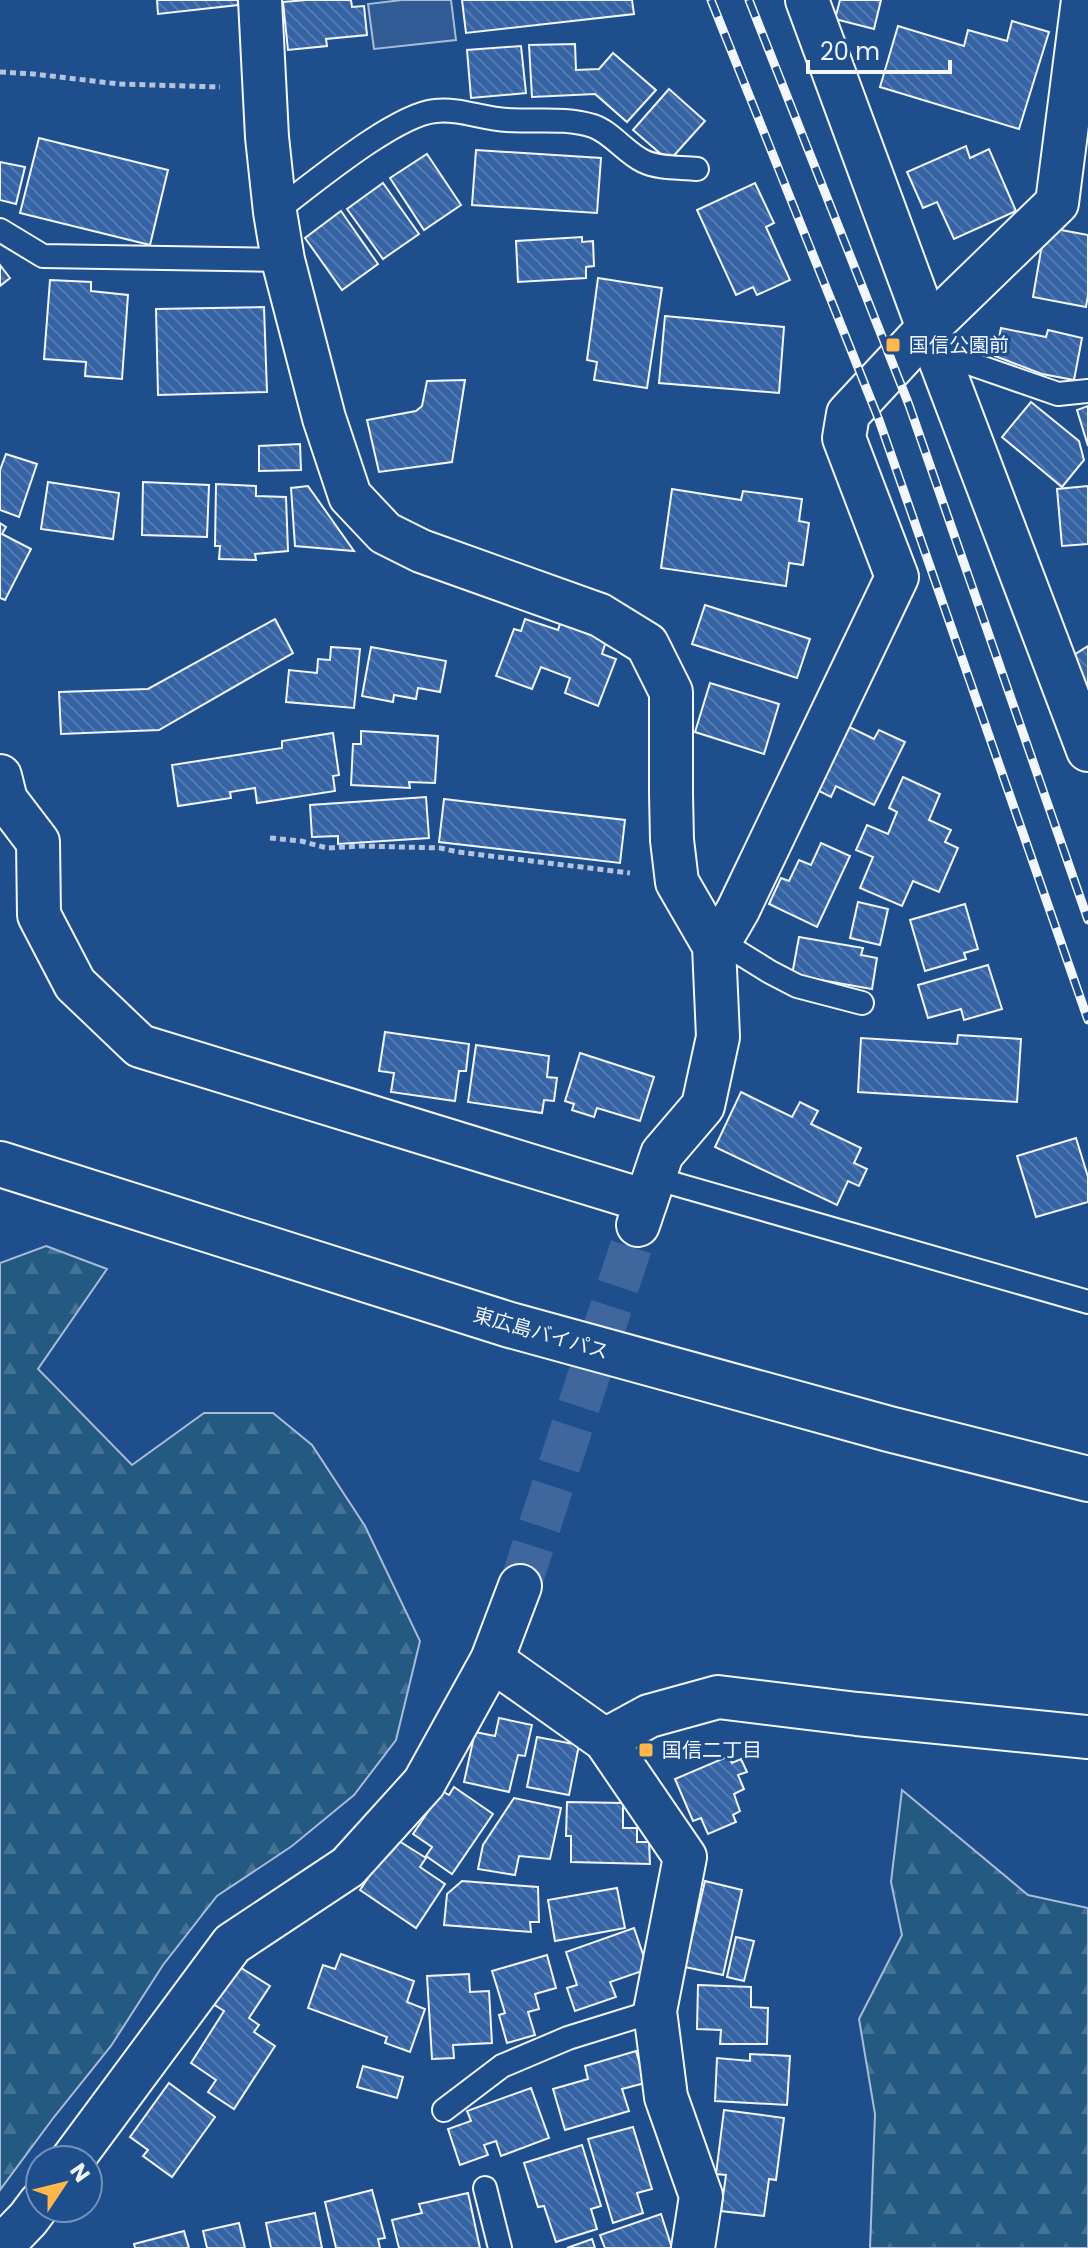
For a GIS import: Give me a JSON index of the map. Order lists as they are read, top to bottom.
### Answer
{
  "streets": {
    "highway": ["東広島バイパス"]
  },
  "places": {
    "transit": ["国信公園前", "国信二丁目"]
  },
  "scale_bar": "20 m",
  "north": "top right"
}
